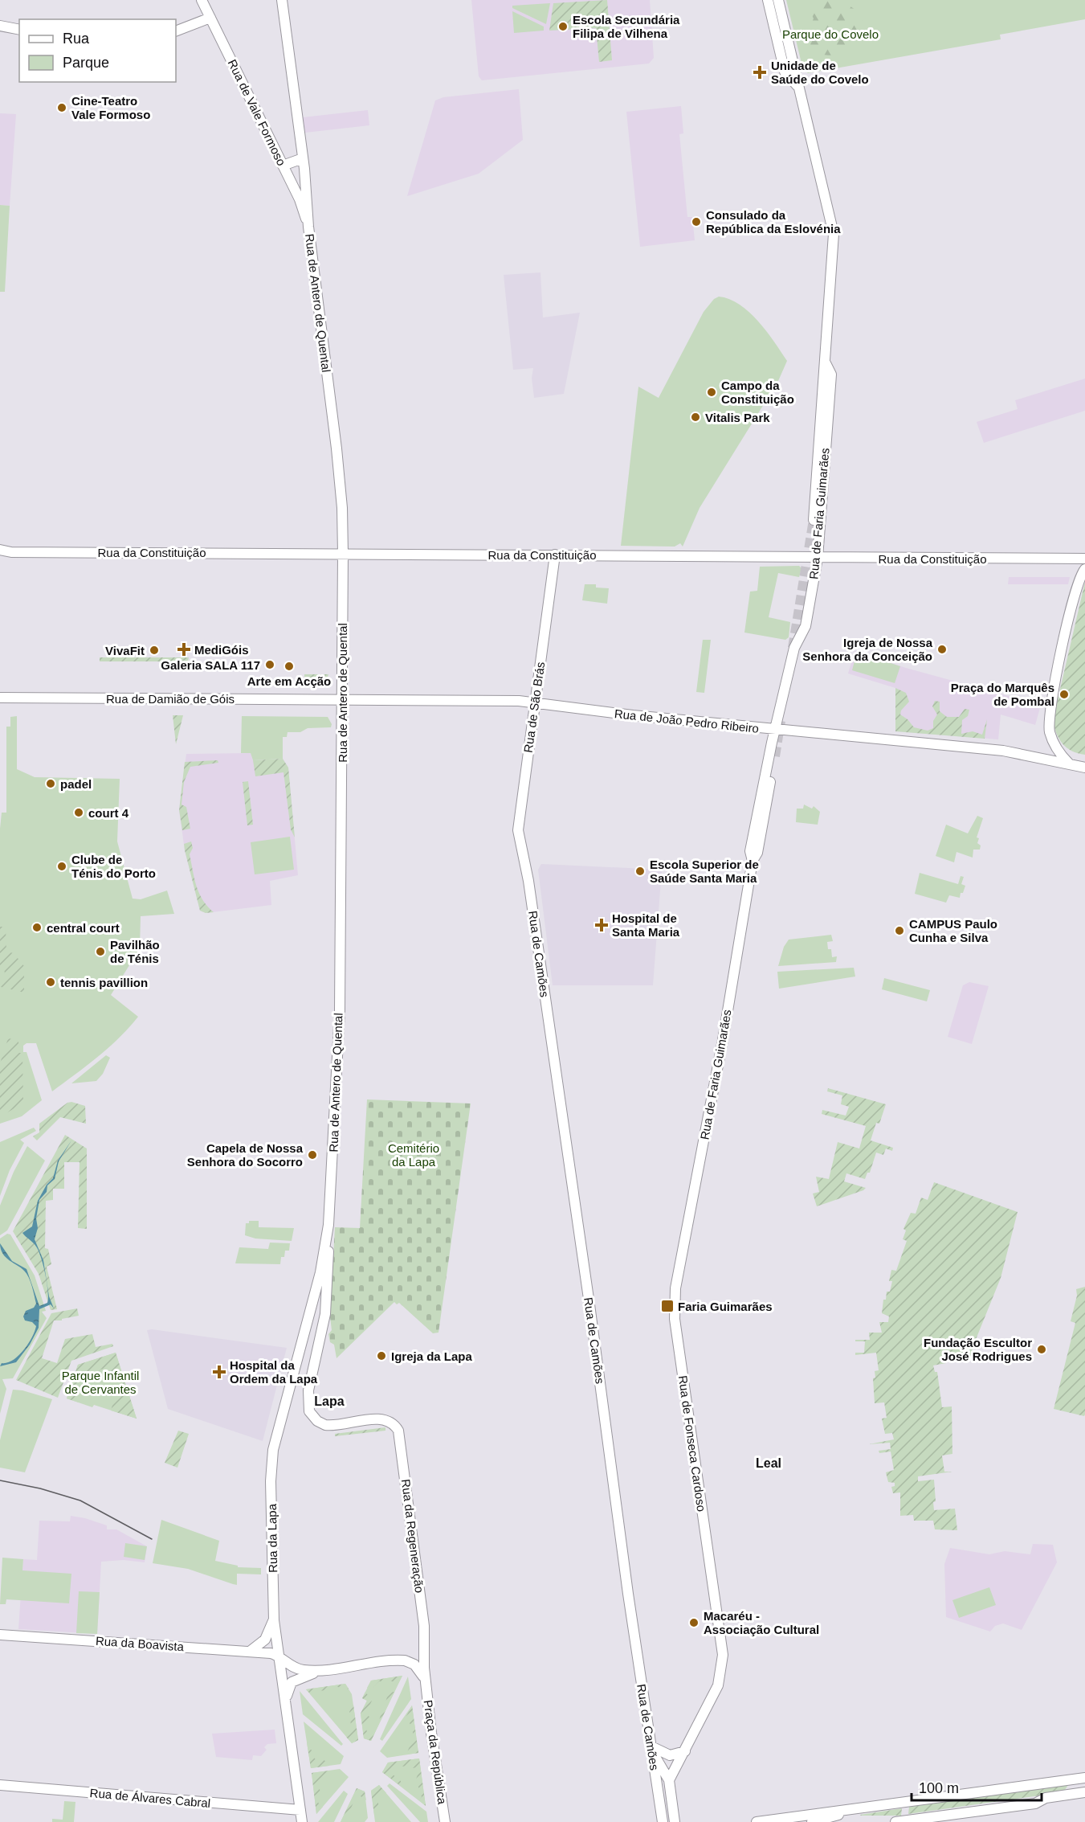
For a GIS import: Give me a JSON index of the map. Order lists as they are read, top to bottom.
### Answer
{
  "streets": {
    "main road": [
      "Rua de Vale Formoso",
      "Rua de Antero de Quental",
      "Rua de Faria Guimarães",
      "Rua da Constituição",
      "Rua de Damião de Góis",
      "Rua de São Brás",
      "Rua de João Pedro Ribeiro",
      "Rua de Camões",
      "Rua de Fonseca Cardoso",
      "Rua da Regeneração",
      "Rua da Lapa",
      "Rua da Boavista",
      "Praça da República",
      "Rua de Álvares Cabral"
    ]
  },
  "crossings": [
    ["Rua de Vale Formoso", "Rua de Antero de Quental"],
    ["Rua de Antero de Quental", "Rua da Constituição"],
    ["Rua de Antero de Quental", "Rua de Damião de Góis"],
    ["Rua de Antero de Quental", "Rua de João Pedro Ribeiro"],
    ["Rua de Antero de Quental", "Rua da Regeneração"],
    ["Rua de Antero de Quental", "Rua da Lapa"],
    ["Rua de Faria Guimarães", "Rua da Constituição"],
    ["Rua de Faria Guimarães", "Rua de João Pedro Ribeiro"],
    ["Rua de Faria Guimarães", "Rua de Fonseca Cardoso"],
    ["Rua da Constituição", "Rua de São Brás"],
    ["Rua de Damião de Góis", "Rua de João Pedro Ribeiro"],
    ["Rua de São Brás", "Rua de João Pedro Ribeiro"],
    ["Rua de São Brás", "Rua de Camões"],
    ["Rua de Camões", "Rua de Fonseca Cardoso"],
    ["Rua da Regeneração", "Praça da República"],
    ["Rua da Lapa", "Rua da Boavista"],
    ["Rua da Lapa", "Praça da República"],
    ["Rua da Boavista", "Praça da República"],
    ["Praça da República", "Rua de Álvares Cabral"]
  ],
  "districts": ["Lapa", "Leal"],
  "parks": ["Parque do Covelo", "Cemitério da Lapa", "Parque Infantil de Cervantes"],
  "places": {
    "other": [
      "Escola Secundária Filipa de Vilhena",
      "Cine-Teatro Vale Formoso",
      "Consulado da República da Eslovénia",
      "Campo da Constituição",
      "Vitalis Park",
      "Igreja de Nossa Senhora da Conceição",
      "VivaFit",
      "Galeria SALA 117",
      "Arte em Acção",
      "Praça do Marquês de Pombal",
      "padel",
      "court 4",
      "Clube de Ténis do Porto",
      "Escola Superior de Saúde Santa Maria",
      "central court",
      "CAMPUS Paulo Cunha e Silva",
      "Pavilhão de Ténis",
      "tennis pavillion",
      "Capela de Nossa Senhora do Socorro",
      "Fundação Escultor José Rodrigues",
      "Igreja da Lapa",
      "Macaréu - Associação Cultural"
    ],
    "health": [
      "Unidade de Saúde do Covelo",
      "MediGóis",
      "Hospital de Santa Maria",
      "Hospital da Ordem da Lapa"
    ],
    "transit": ["Faria Guimarães"]
  },
  "legend": ["Rua", "Parque"],
  "scale_bar": "100 m"
}
